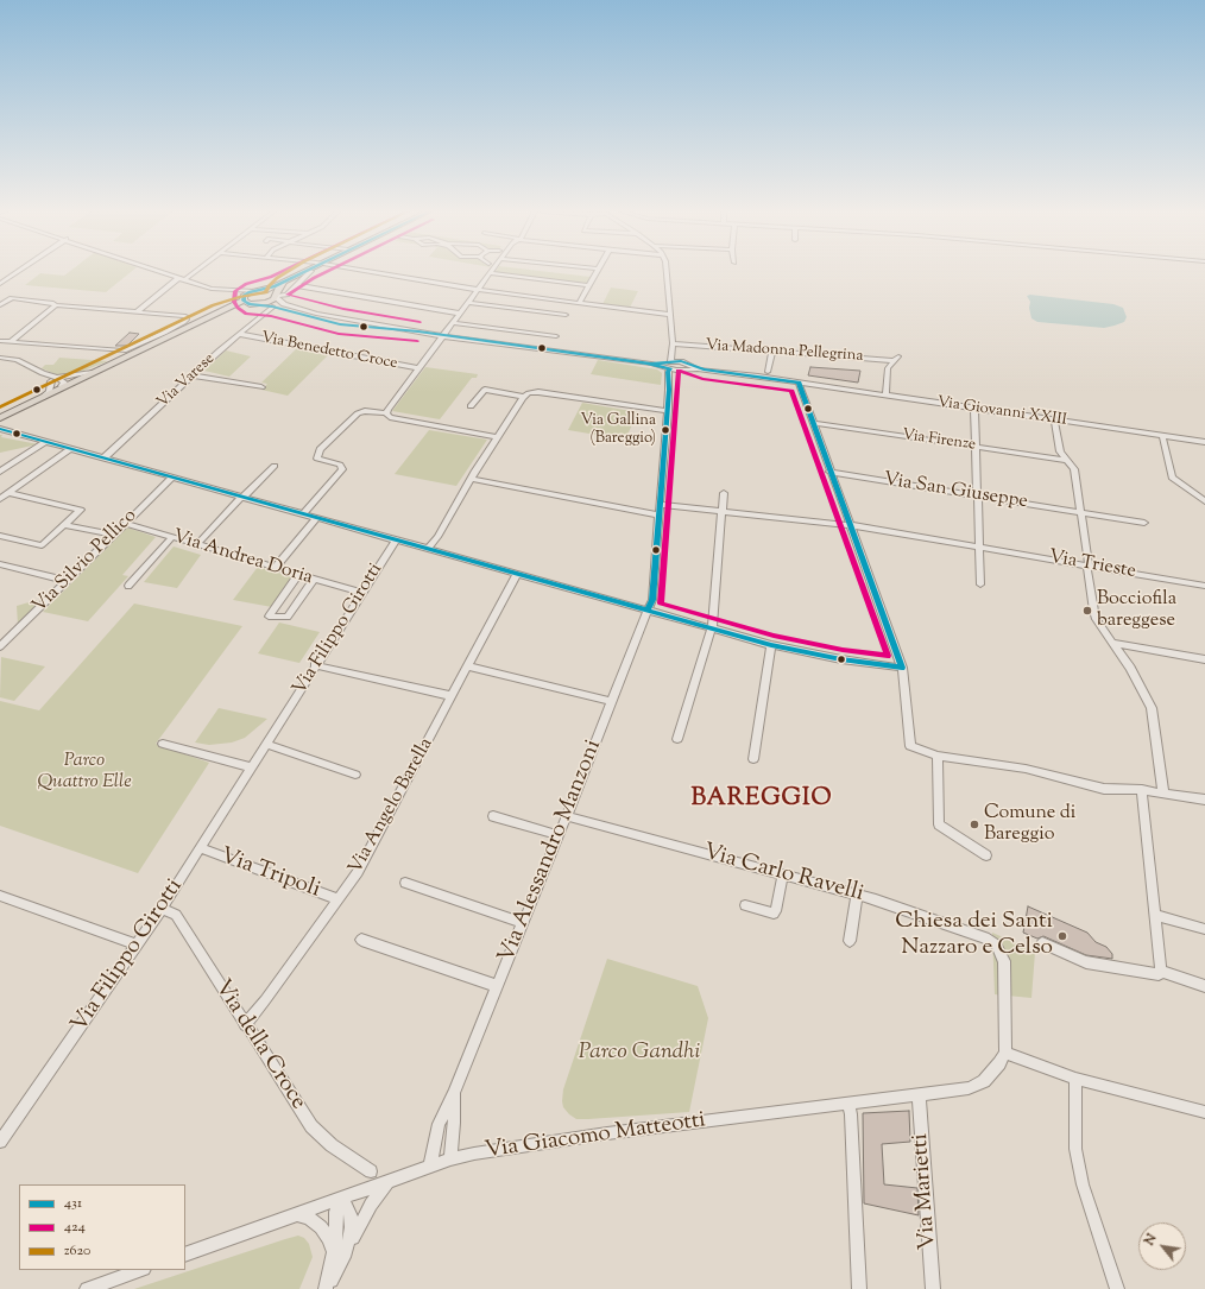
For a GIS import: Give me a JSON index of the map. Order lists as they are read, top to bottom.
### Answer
{
  "streets": {
    "street": [
      "Via Benedetto Croce",
      "Via Madonna Pellegrina",
      "Via Varese",
      "Via Giovanni XXIII",
      "Via Firenze",
      "Via San Giuseppe",
      "Via Andrea Doria",
      "Via Silvio Pellico",
      "Via Trieste",
      "Via Filippo Girotti",
      "Via Angelo Barella",
      "Via Alessandro Manzoni",
      "Via Tripoli",
      "Via Carlo Ravelli",
      "Via della Croce",
      "Via Giacomo Matteotti",
      "Via Marietti"
    ]
  },
  "crossings": [
    ["Via Benedetto Croce", "Via Varese"],
    ["Via Madonna Pellegrina", "Via Giovanni XXIII"],
    ["Via Madonna Pellegrina", "Via Firenze"],
    ["Via Madonna Pellegrina", "Via San Giuseppe"],
    ["Via Madonna Pellegrina", "Via Trieste"],
    ["Via Andrea Doria", "Via Silvio Pellico"],
    ["Via Andrea Doria", "Via Filippo Girotti"],
    ["Via Trieste", "Via Alessandro Manzoni"],
    ["Via Filippo Girotti", "Via Tripoli"],
    ["Via Filippo Girotti", "Via della Croce"],
    ["Via Angelo Barella", "Via Tripoli"],
    ["Via Angelo Barella", "Via della Croce"],
    ["Via Alessandro Manzoni", "Via Carlo Ravelli"],
    ["Via Alessandro Manzoni", "Via Giacomo Matteotti"],
    ["Via Giacomo Matteotti", "Via Marietti"]
  ],
  "districts": ["BAREGGIO"],
  "parks": ["Parco Quattro Elle", "Parco Gandhi"],
  "places": [
    "Via Gallina (Bareggio)",
    "Bocciofila bareggese",
    "Comune di Bareggio",
    "Chiesa dei Santi Nazzaro e Celso"
  ],
  "lines": ["transit line 431", "transit line 424", "transit line z620"],
  "legend": ["431", "424", "z620"],
  "north": "top left"
}
